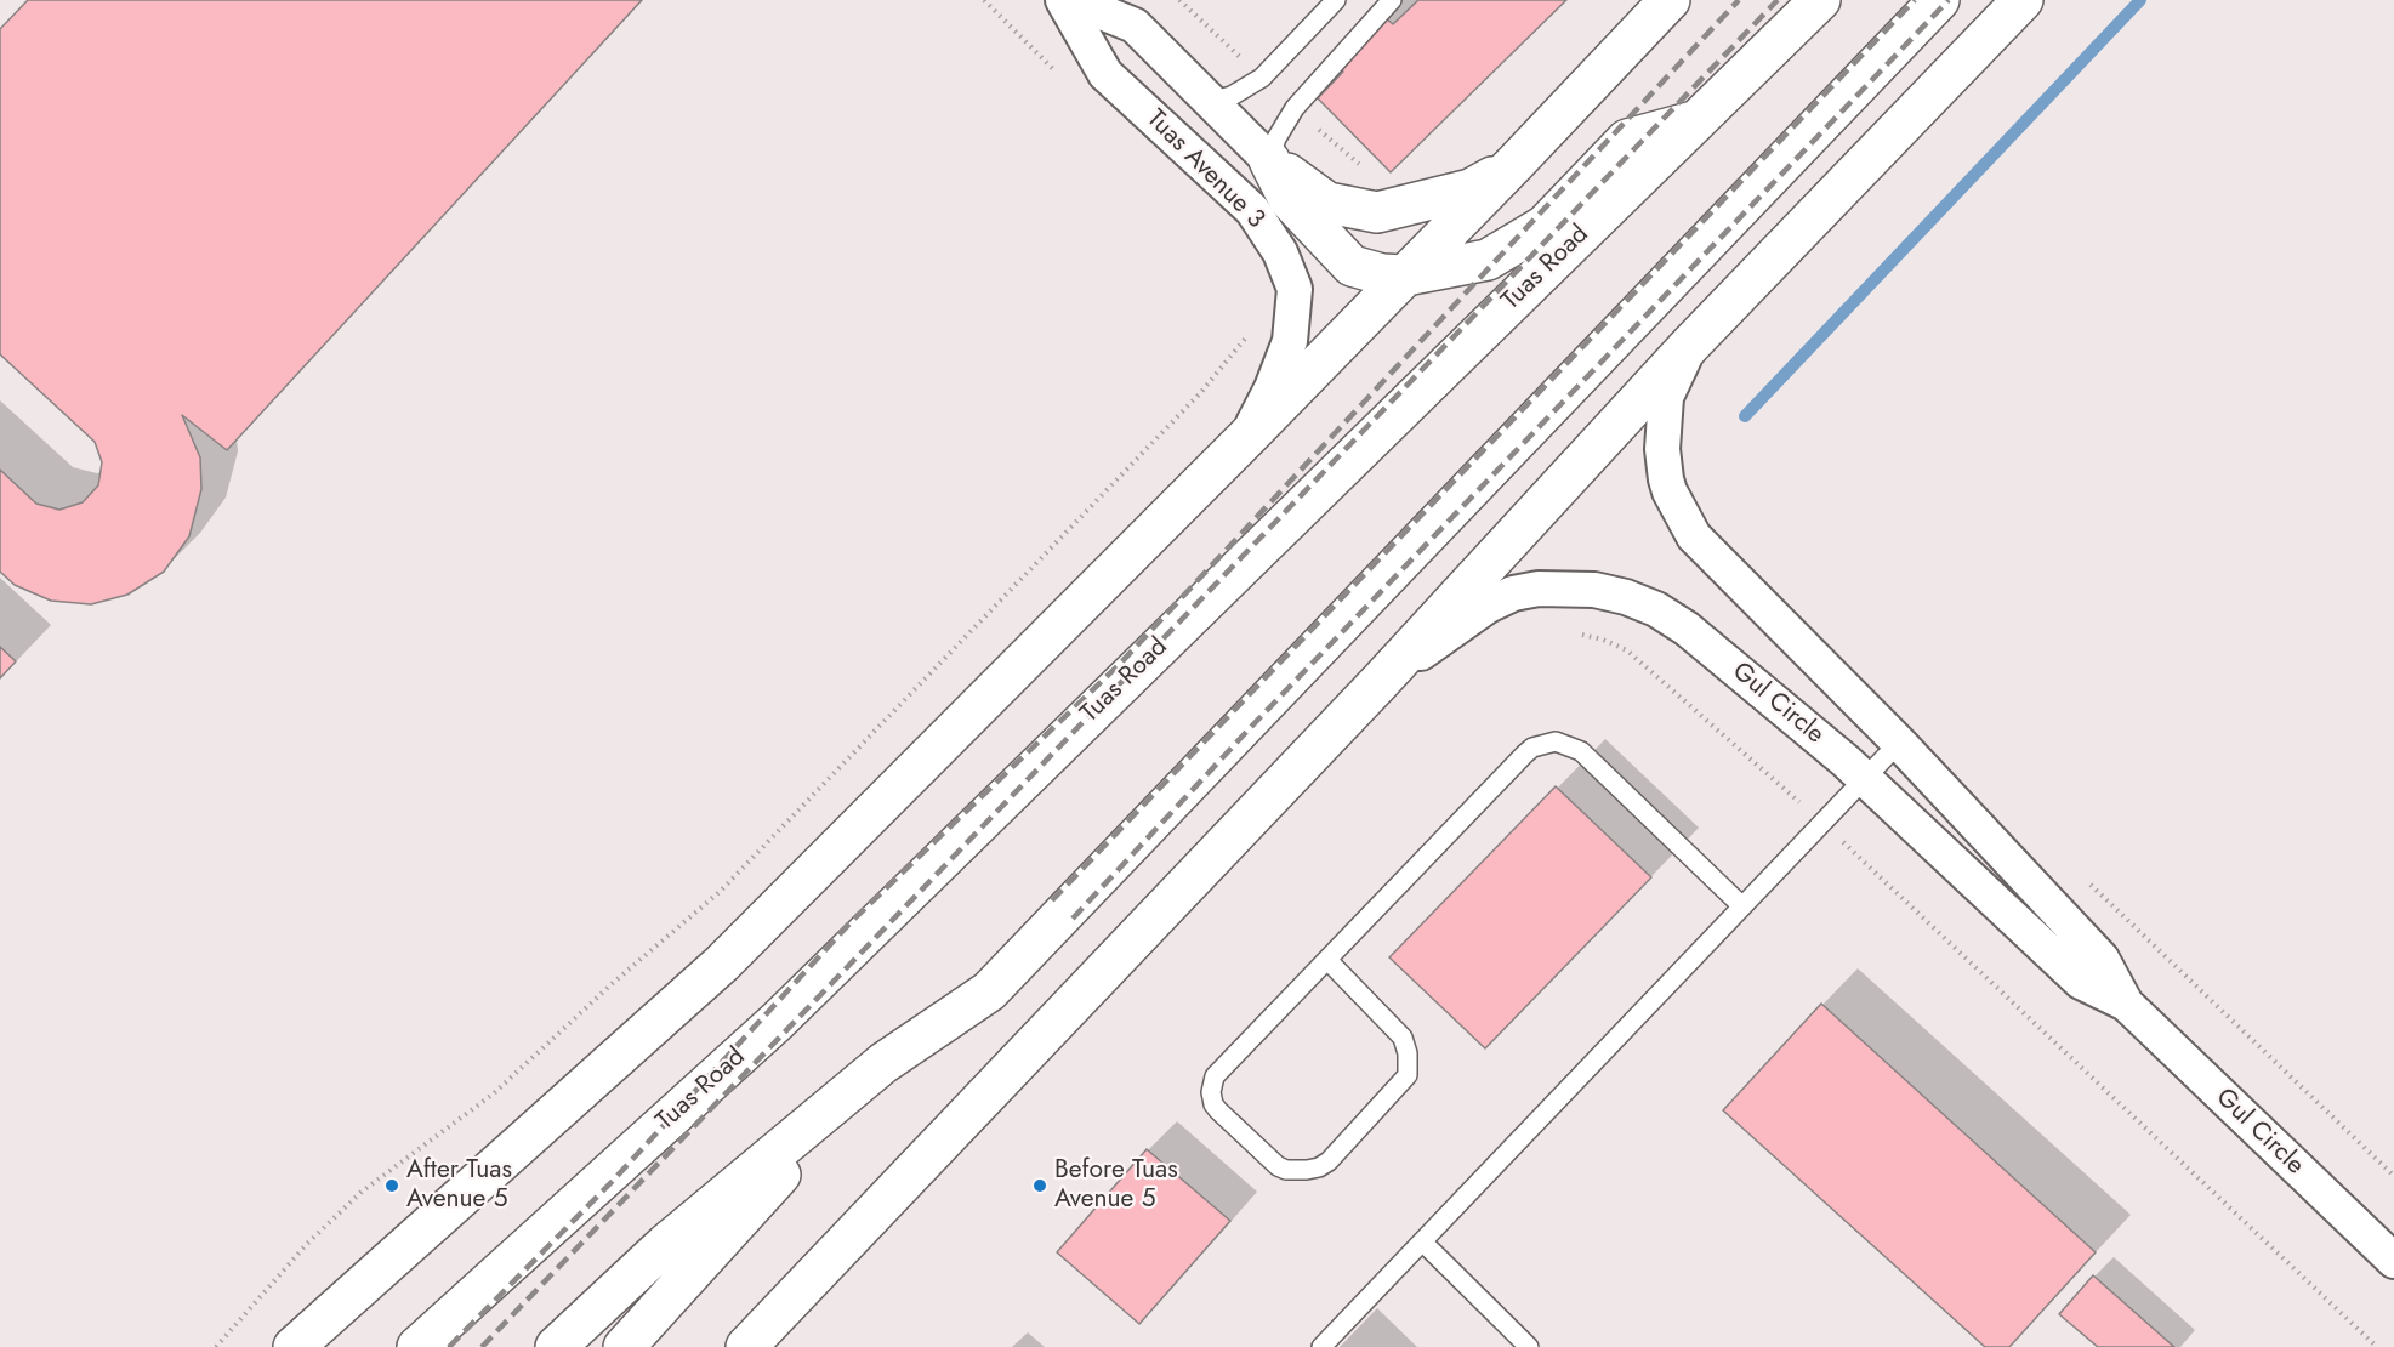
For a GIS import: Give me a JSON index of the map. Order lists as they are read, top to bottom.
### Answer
{
  "streets": {
    "main road": ["Tuas Road"],
    "street": ["Tuas Avenue 3", "Gul Circle"]
  },
  "places": ["After Tuas Avenue 5", "Before Tuas Avenue 5"]
}
